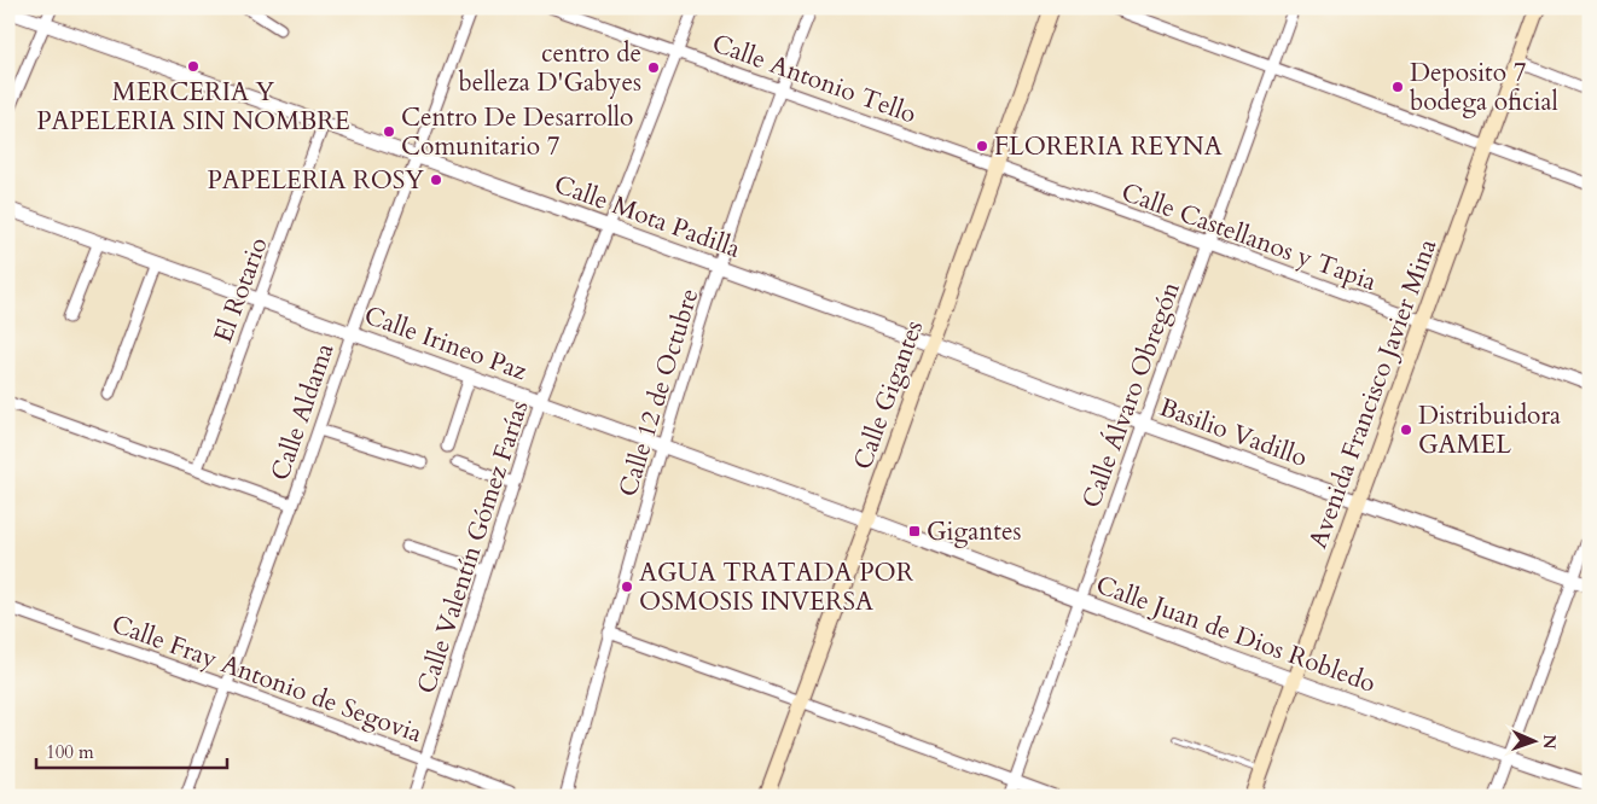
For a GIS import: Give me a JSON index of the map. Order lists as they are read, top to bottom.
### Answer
{
  "streets": {
    "main road": ["Avenida Francisco Javier Mina", "Calle Gigantes"],
    "street": [
      "Calle Antonio Tello",
      "Calle Mota Padilla",
      "Calle Castellanos y Tapia",
      "El Rotario",
      "Calle Irineo Paz",
      "Calle 12 de Octubre",
      "Calle Álvaro Obregón",
      "Calle Aldama",
      "Basilio Vadillo",
      "Calle Valentín Gómez Farías",
      "Calle Juan de Dios Robledo",
      "Calle Fray Antonio de Segovia"
    ]
  },
  "crossings": [
    ["Calle Antonio Tello", "Calle Castellanos y Tapia"],
    ["Calle Antonio Tello", "Calle 12 de Octubre"],
    ["Calle Antonio Tello", "Calle Gigantes"],
    ["Calle Antonio Tello", "Calle Valentín Gómez Farías"],
    ["Calle Mota Padilla", "El Rotario"],
    ["Calle Mota Padilla", "Calle 12 de Octubre"],
    ["Calle Mota Padilla", "Calle Gigantes"],
    ["Calle Mota Padilla", "Calle Aldama"],
    ["Calle Mota Padilla", "Basilio Vadillo"],
    ["Calle Mota Padilla", "Calle Valentín Gómez Farías"],
    ["Calle Castellanos y Tapia", "Avenida Francisco Javier Mina"],
    ["Calle Castellanos y Tapia", "Calle Gigantes"],
    ["Calle Castellanos y Tapia", "Calle Álvaro Obregón"],
    ["El Rotario", "Calle Irineo Paz"],
    ["Calle Irineo Paz", "Calle 12 de Octubre"],
    ["Calle Irineo Paz", "Calle Gigantes"],
    ["Calle Irineo Paz", "Calle Aldama"],
    ["Calle Irineo Paz", "Calle Valentín Gómez Farías"],
    ["Calle Irineo Paz", "Calle Juan de Dios Robledo"],
    ["Avenida Francisco Javier Mina", "Basilio Vadillo"],
    ["Avenida Francisco Javier Mina", "Calle Juan de Dios Robledo"],
    ["Calle Gigantes", "Basilio Vadillo"],
    ["Calle Gigantes", "Calle Juan de Dios Robledo"],
    ["Calle Álvaro Obregón", "Basilio Vadillo"],
    ["Calle Álvaro Obregón", "Calle Juan de Dios Robledo"],
    ["Calle Aldama", "Calle Fray Antonio de Segovia"],
    ["Calle Valentín Gómez Farías", "Calle Fray Antonio de Segovia"]
  ],
  "places": {
    "other": [
      "MERCERIA Y PAPELERIA SIN NOMBRE",
      "centro de belleza D'Gabyes",
      "Deposito 7 bodega oficial",
      "Centro De Desarrollo Comunitario 7",
      "FLORERIA REYNA",
      "PAPELERIA ROSY",
      "Distribuidora GAMEL",
      "AGUA TRATADA POR OSMOSIS INVERSA"
    ],
    "transit": ["Gigantes"]
  },
  "scale_bar": "100 m",
  "north": "right"
}
